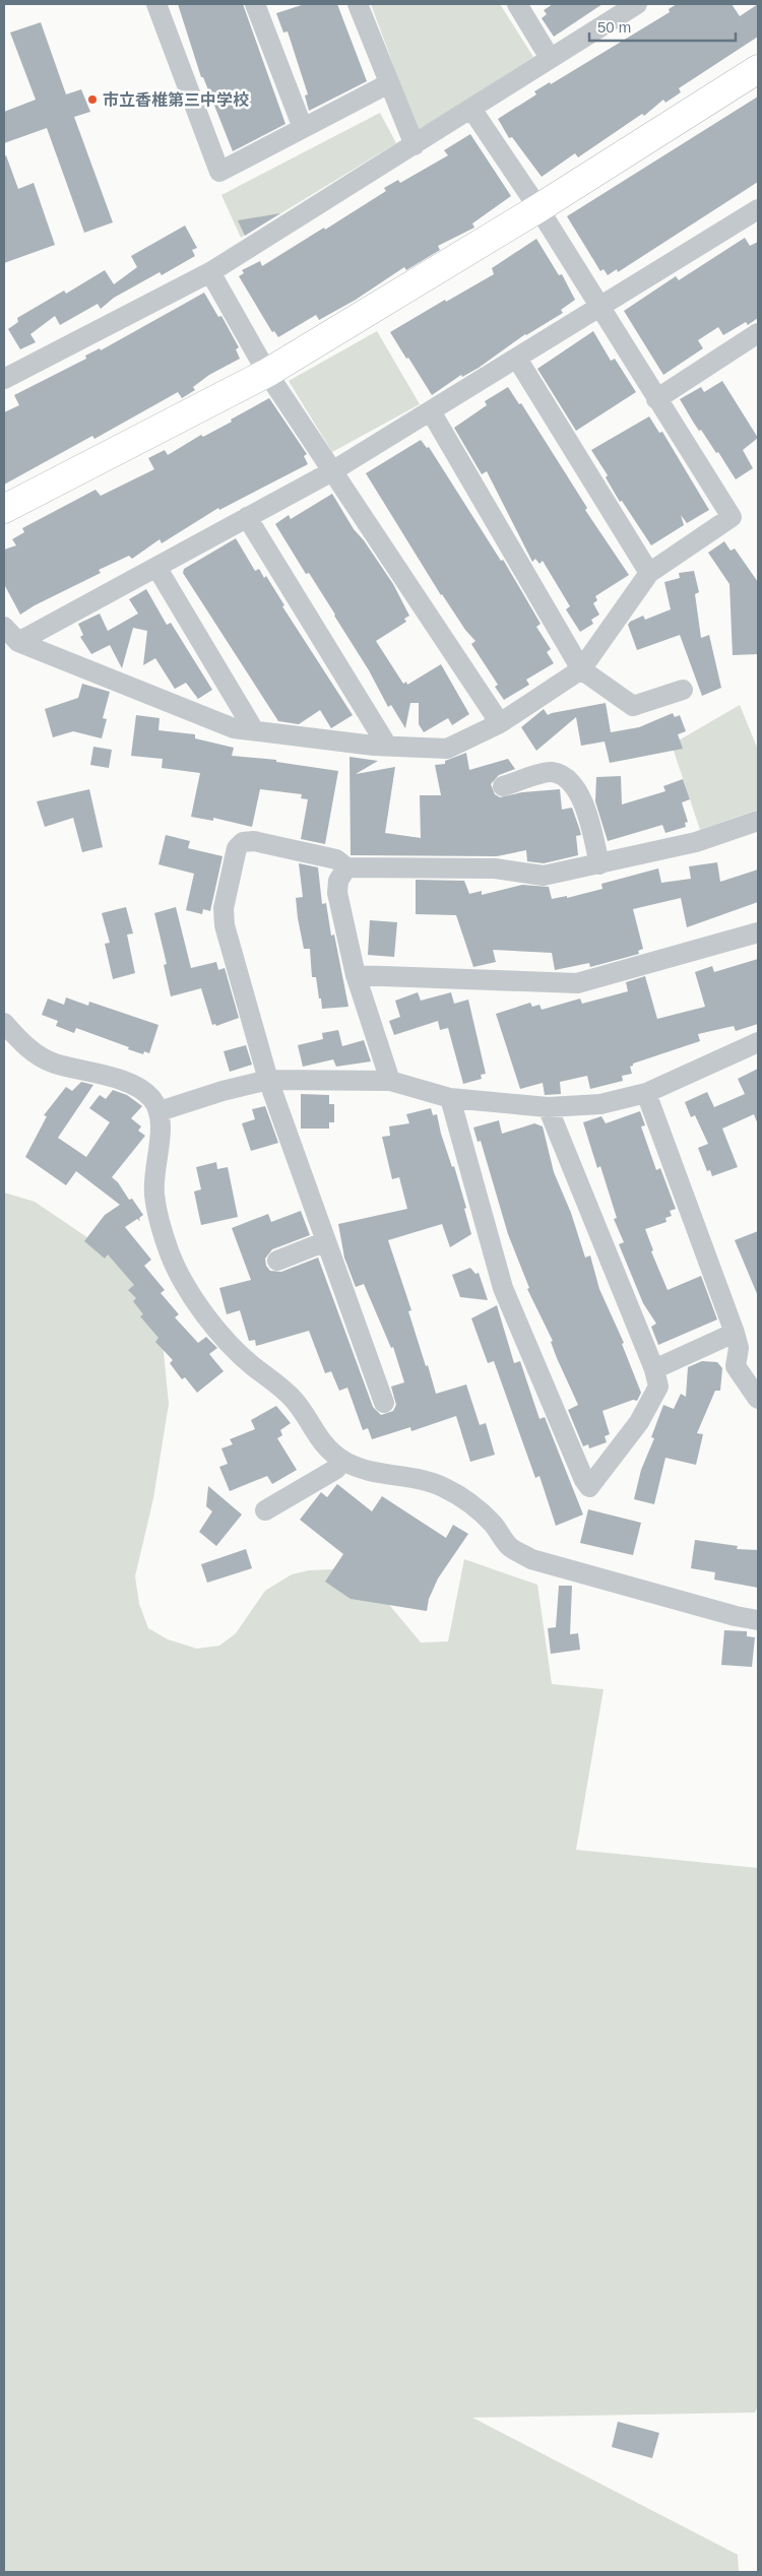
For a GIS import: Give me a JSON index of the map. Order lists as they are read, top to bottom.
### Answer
{
  "places": ["市立香椎第三中学校"],
  "scale_bar": "50 m"
}
